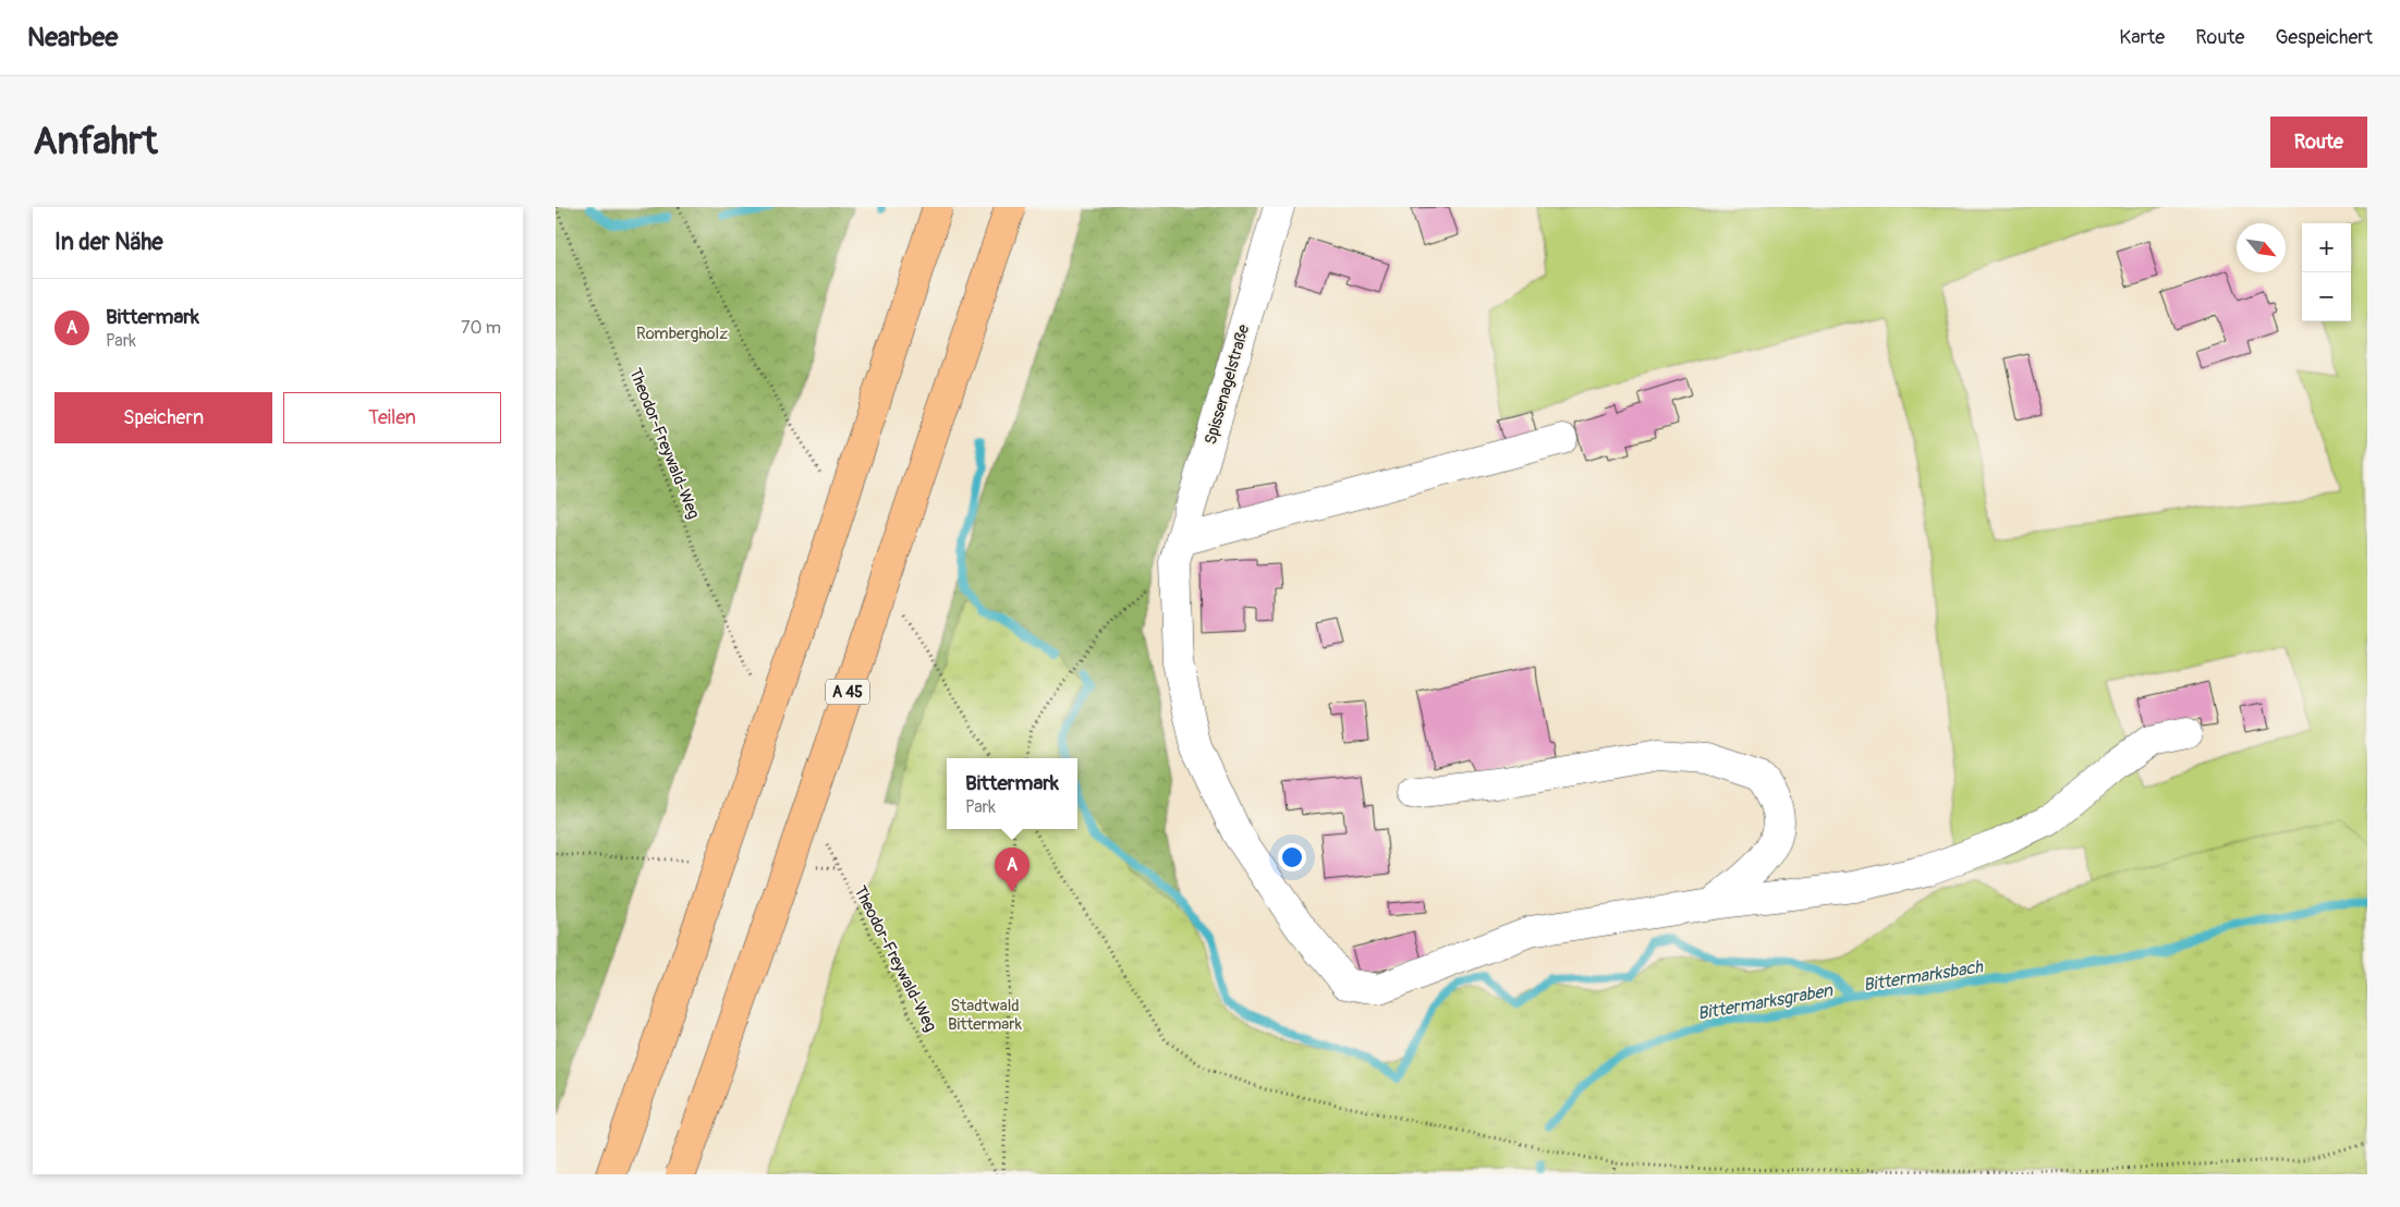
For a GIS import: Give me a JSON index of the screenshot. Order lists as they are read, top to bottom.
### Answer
{
  "streets": {
    "highway": ["A 45"],
    "street": ["Spissenagelstraße"],
    "path": ["Theodor-Freywald-Weg"]
  },
  "water": ["Bittermarksbach", "Bittermarksgraben"],
  "parks": ["Rombergholz", "Stadtwald Bittermark"],
  "north": "bottom right",
  "page": {
    "header": "Nearbee",
    "nav": ["Karte", "Route", "Gespeichert"],
    "buttons": [
      "Route",
      ["Speichern", "Teilen"]
    ],
    "title": "Anfahrt",
    "heading": "In der Nähe",
    "map_buttons": ["+", "−"],
    "list": [
      {
        "mark": "A",
        "name": "Bittermark",
        "note": "Park",
        "value": "70 m"
      }
    ],
    "popup": ["Bittermark", "Park"],
    "pins": "A"
  }
}
